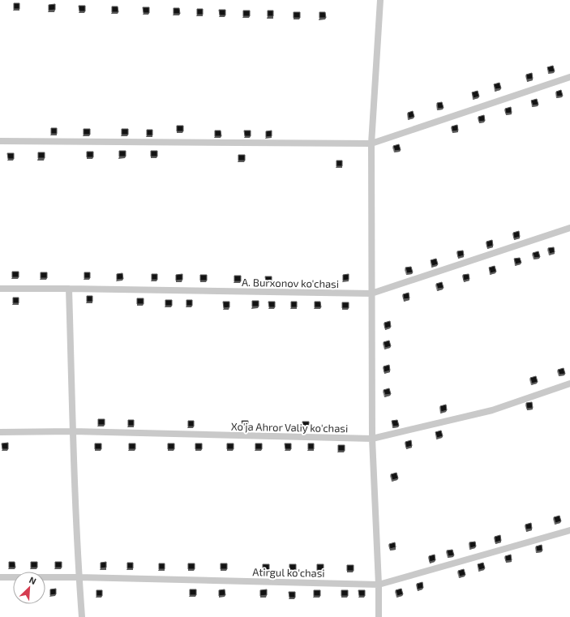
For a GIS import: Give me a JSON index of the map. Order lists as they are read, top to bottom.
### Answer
{
  "streets": {
    "street": ["A. Burxonov ko'chasi", "Xo'ja Ahror Valiy ko'chasi", "Atirgul ko'chasi"]
  },
  "north": "top right"
}
